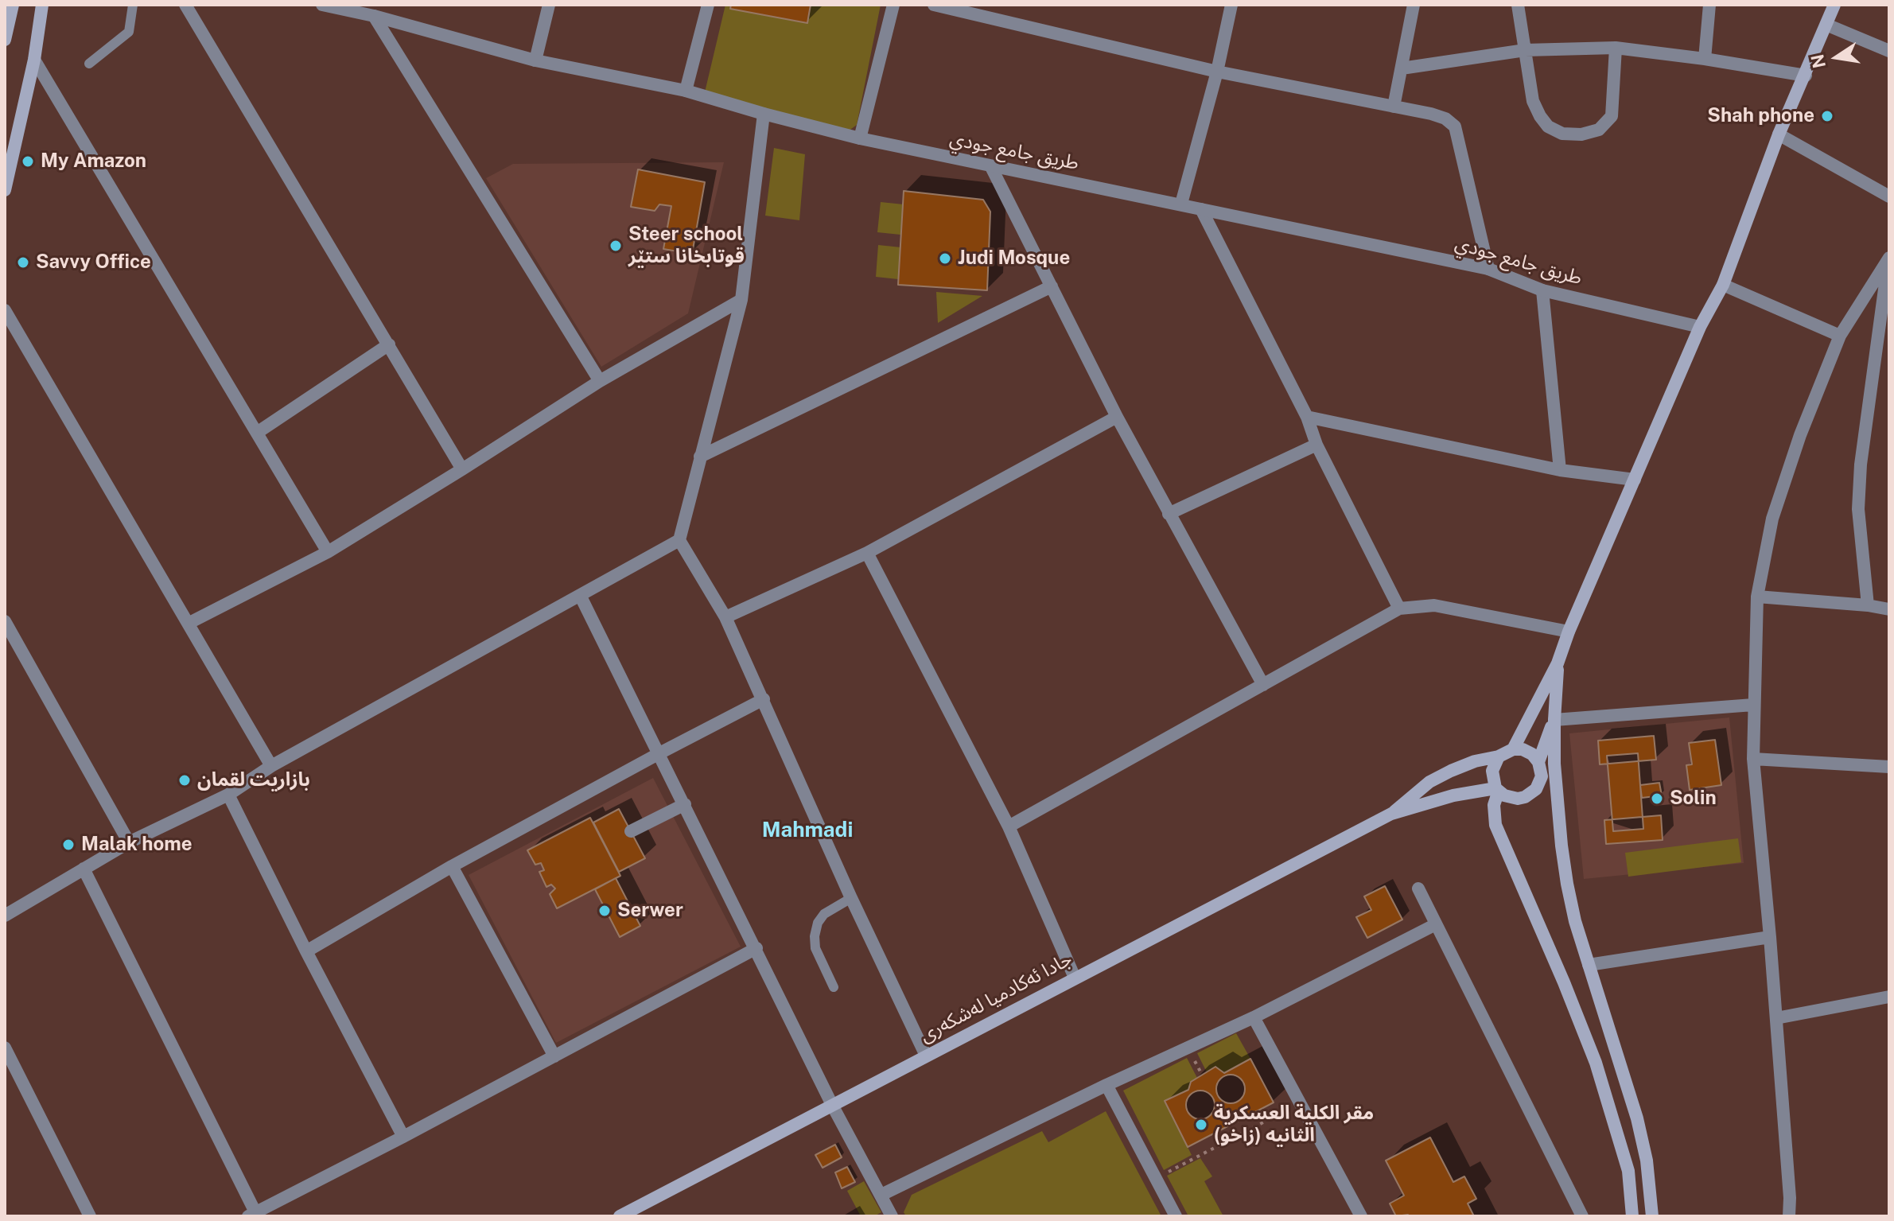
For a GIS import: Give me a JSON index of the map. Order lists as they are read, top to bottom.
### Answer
{
  "streets": {
    "main road": ["جادا ئه‌كادميا له‌شكه‌رى"],
    "street": ["طريق جامع جودي"]
  },
  "districts": ["Mahmadi"],
  "places": [
    "Shah phone",
    "My Amazon",
    "Steer school قوتابخانا ستێر",
    "Judi Mosque",
    "Savvy Office",
    "بازاريت لقمان",
    "Solin",
    "Malak home",
    "Serwer",
    "مقر الكلية العسكرية الثانيه (زاخو)"
  ],
  "north": "left"
}
